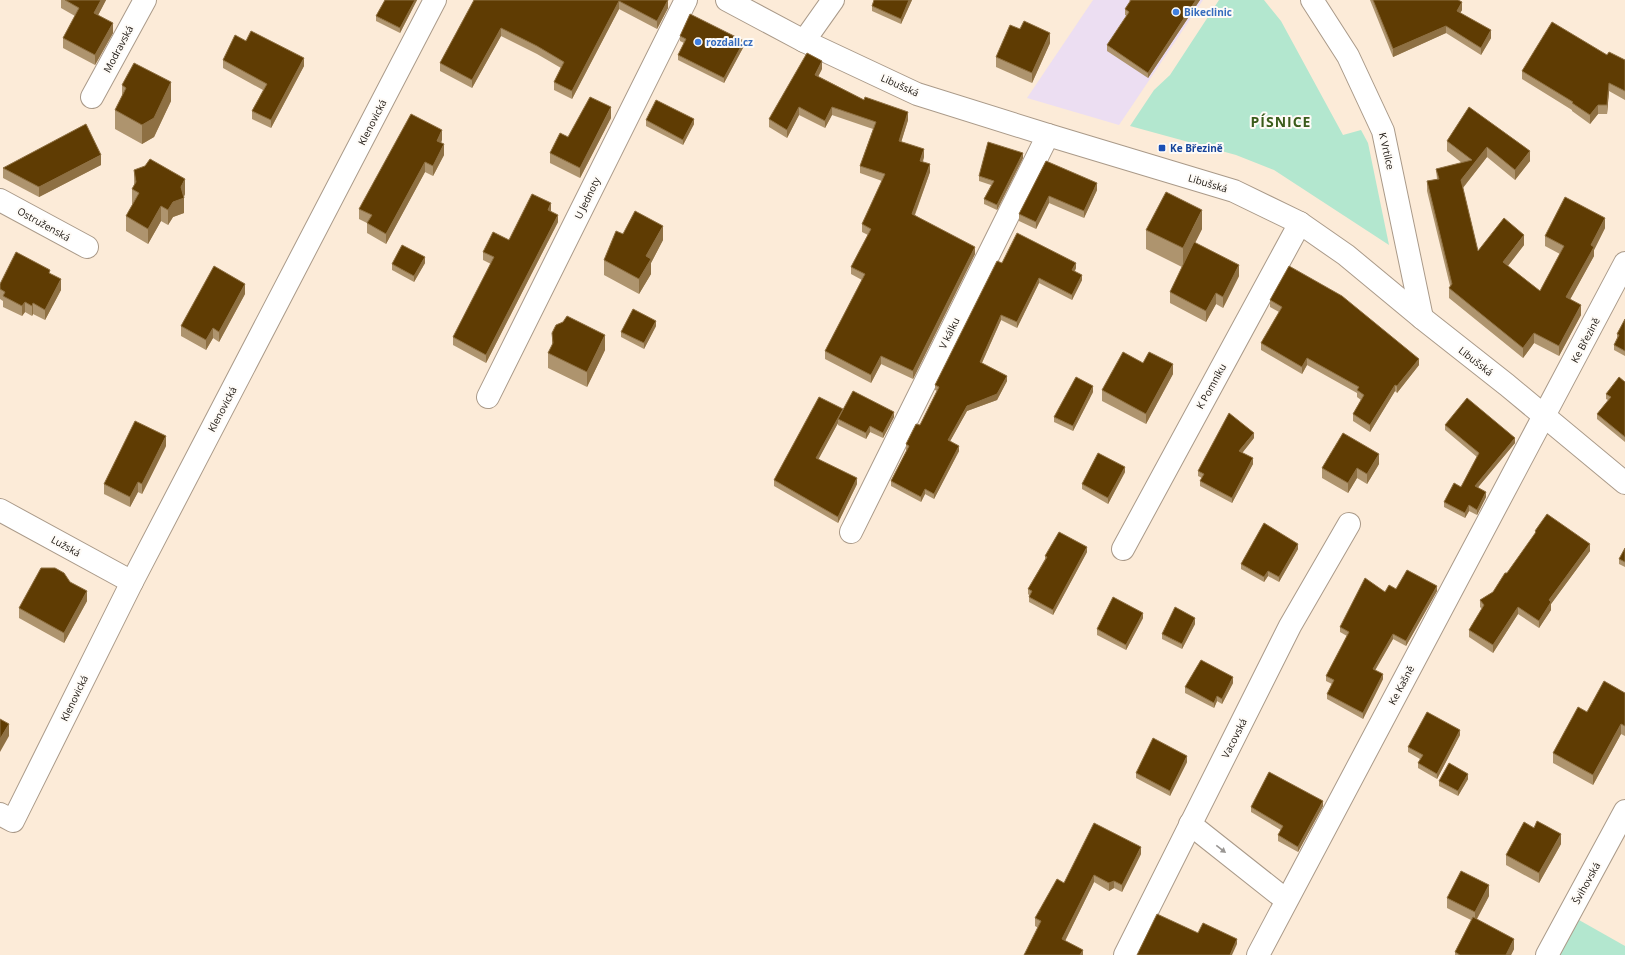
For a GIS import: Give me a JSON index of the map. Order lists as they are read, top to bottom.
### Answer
{
  "streets": {
    "street": [
      "Modravská",
      "Libušská",
      "Klenovická",
      "K Vrtilce",
      "U Jednoty",
      "Ostruženská",
      "V kálku",
      "Ke Březině",
      "K Pomníku",
      "Lužská",
      "Ke Kašně",
      "Vacovská",
      "Švihovská"
    ]
  },
  "crossings": [
    ["Libušská", "K Vrtilce"],
    ["Libušská", "V kálku"],
    ["Libušská", "Ke Březině"],
    ["Libušská", "K Pomníku"],
    ["Libušská", "Ke Kašně"],
    ["Klenovická", "Lužská"],
    ["Ke Březině", "Ke Kašně"]
  ],
  "districts": ["PÍSNICE"],
  "places": {
    "other": ["Bikeclinic", "rozdall.cz"],
    "transit": ["Ke Březině"]
  }
}
